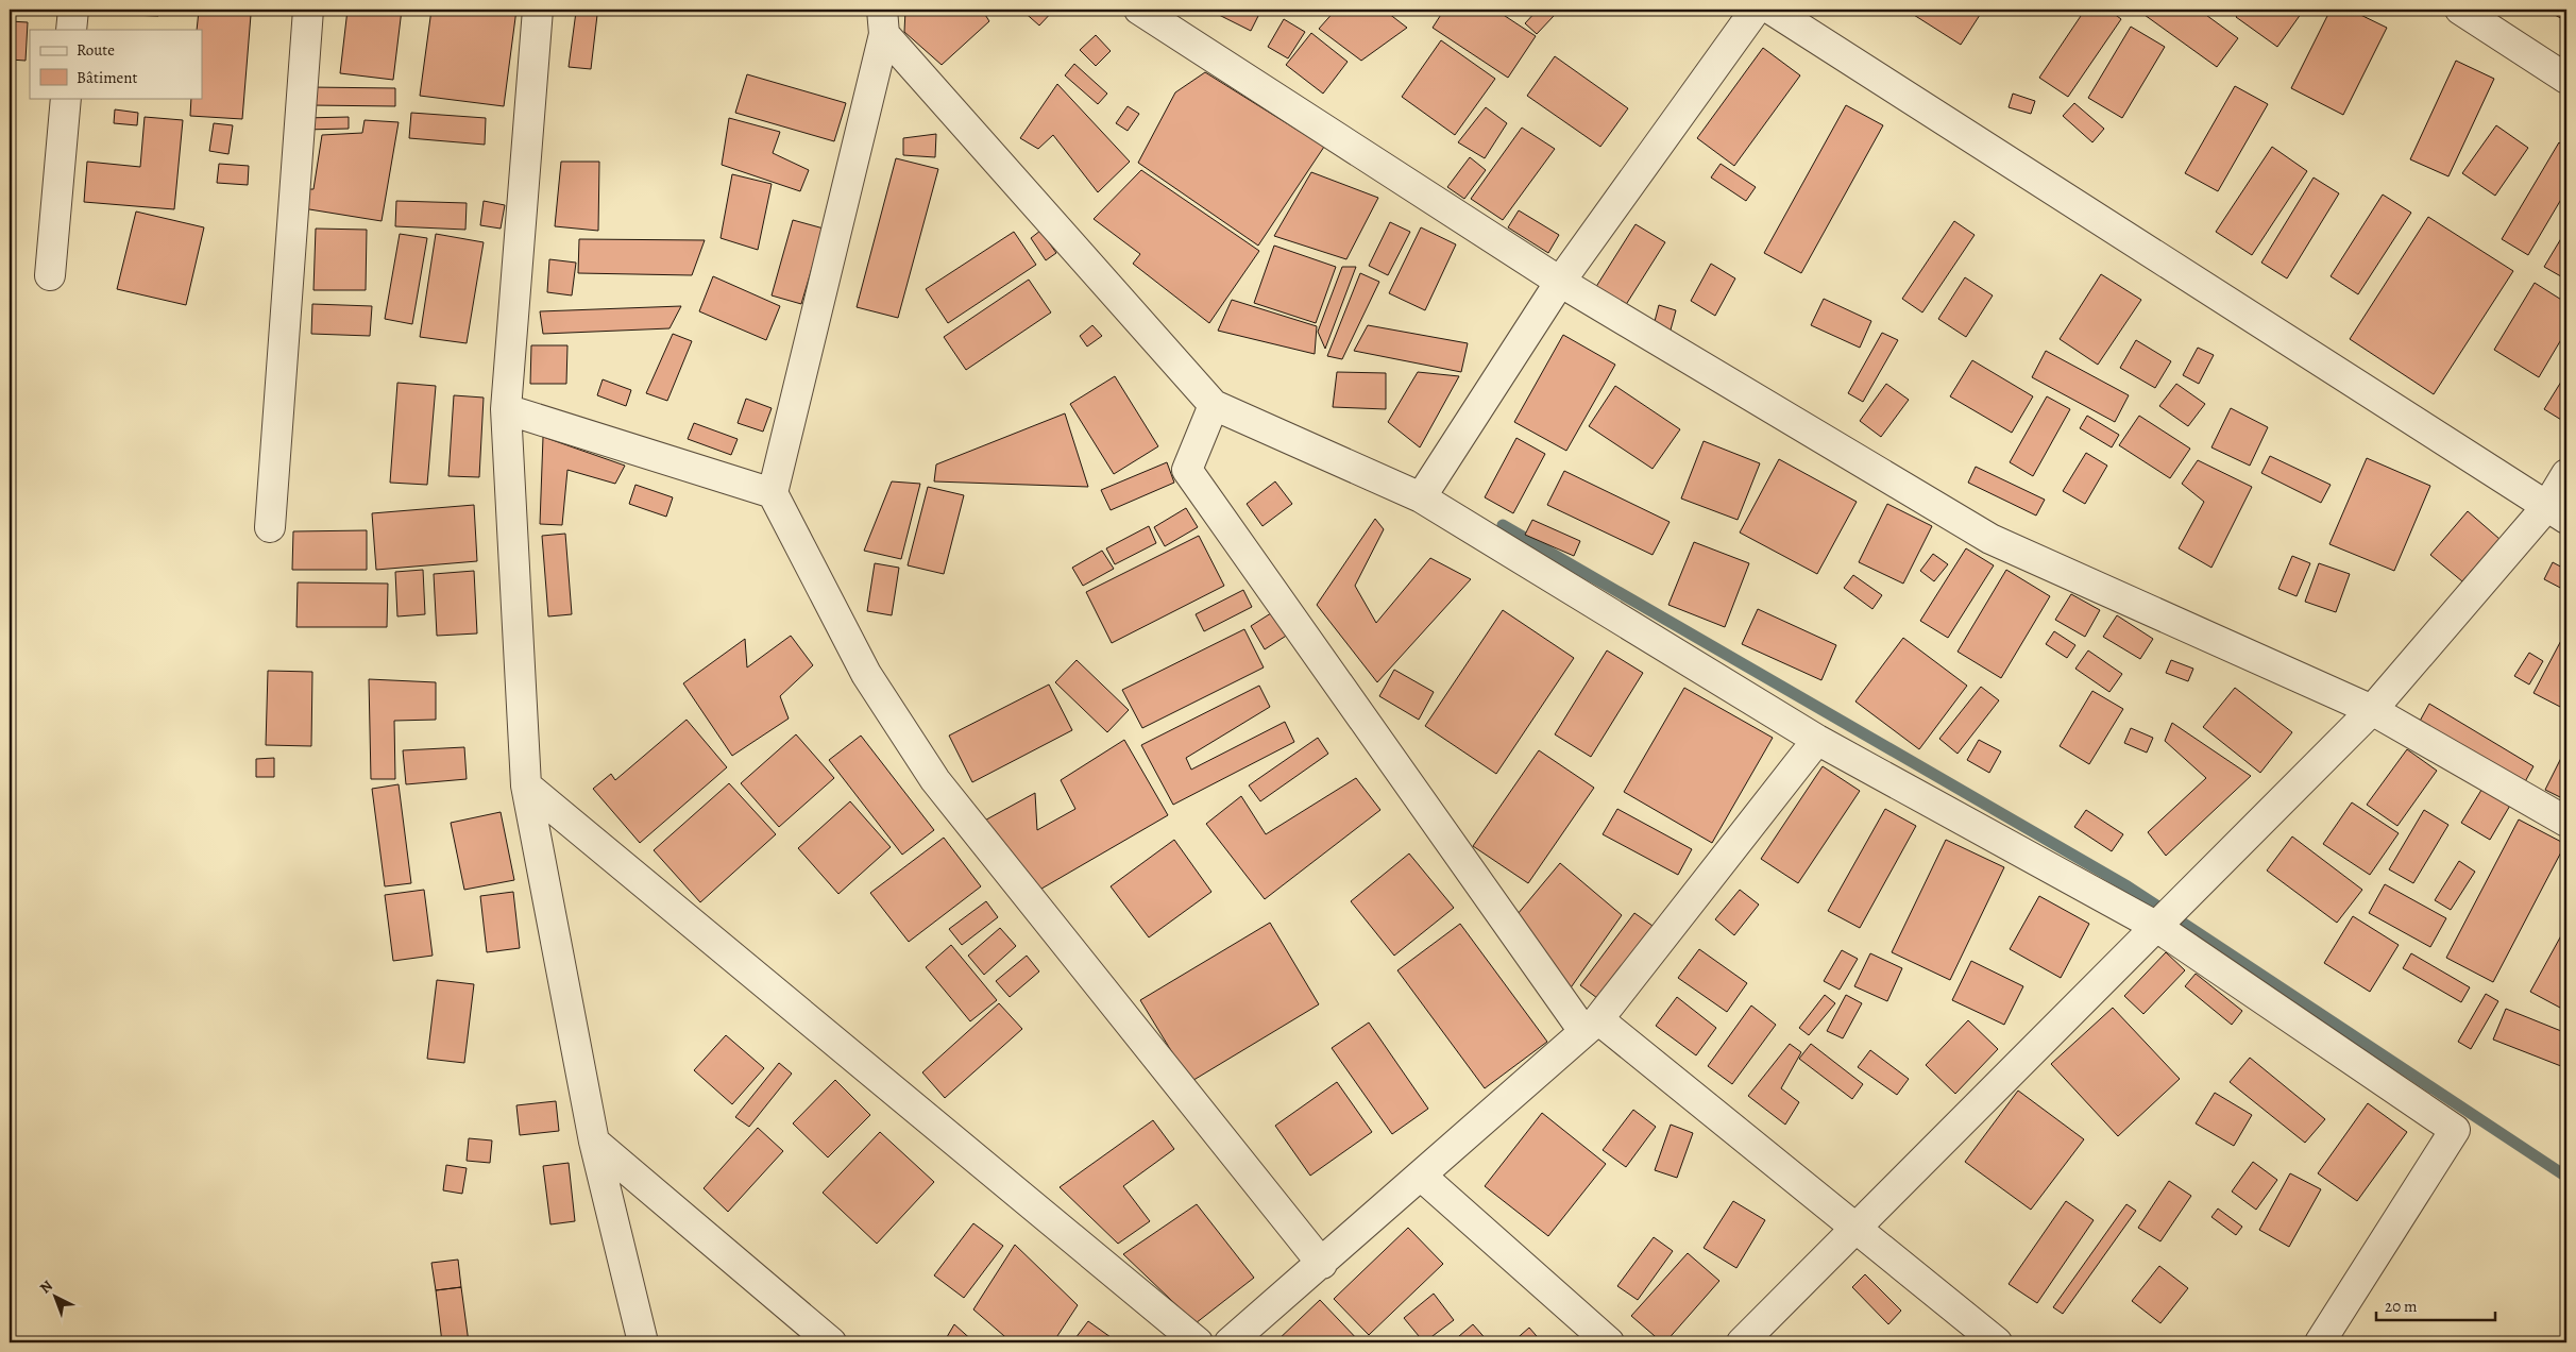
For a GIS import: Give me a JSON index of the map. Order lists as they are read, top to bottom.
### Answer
{
  "legend": ["Route", "Bâtiment"],
  "scale_bar": "20 m",
  "north": "top left"
}
